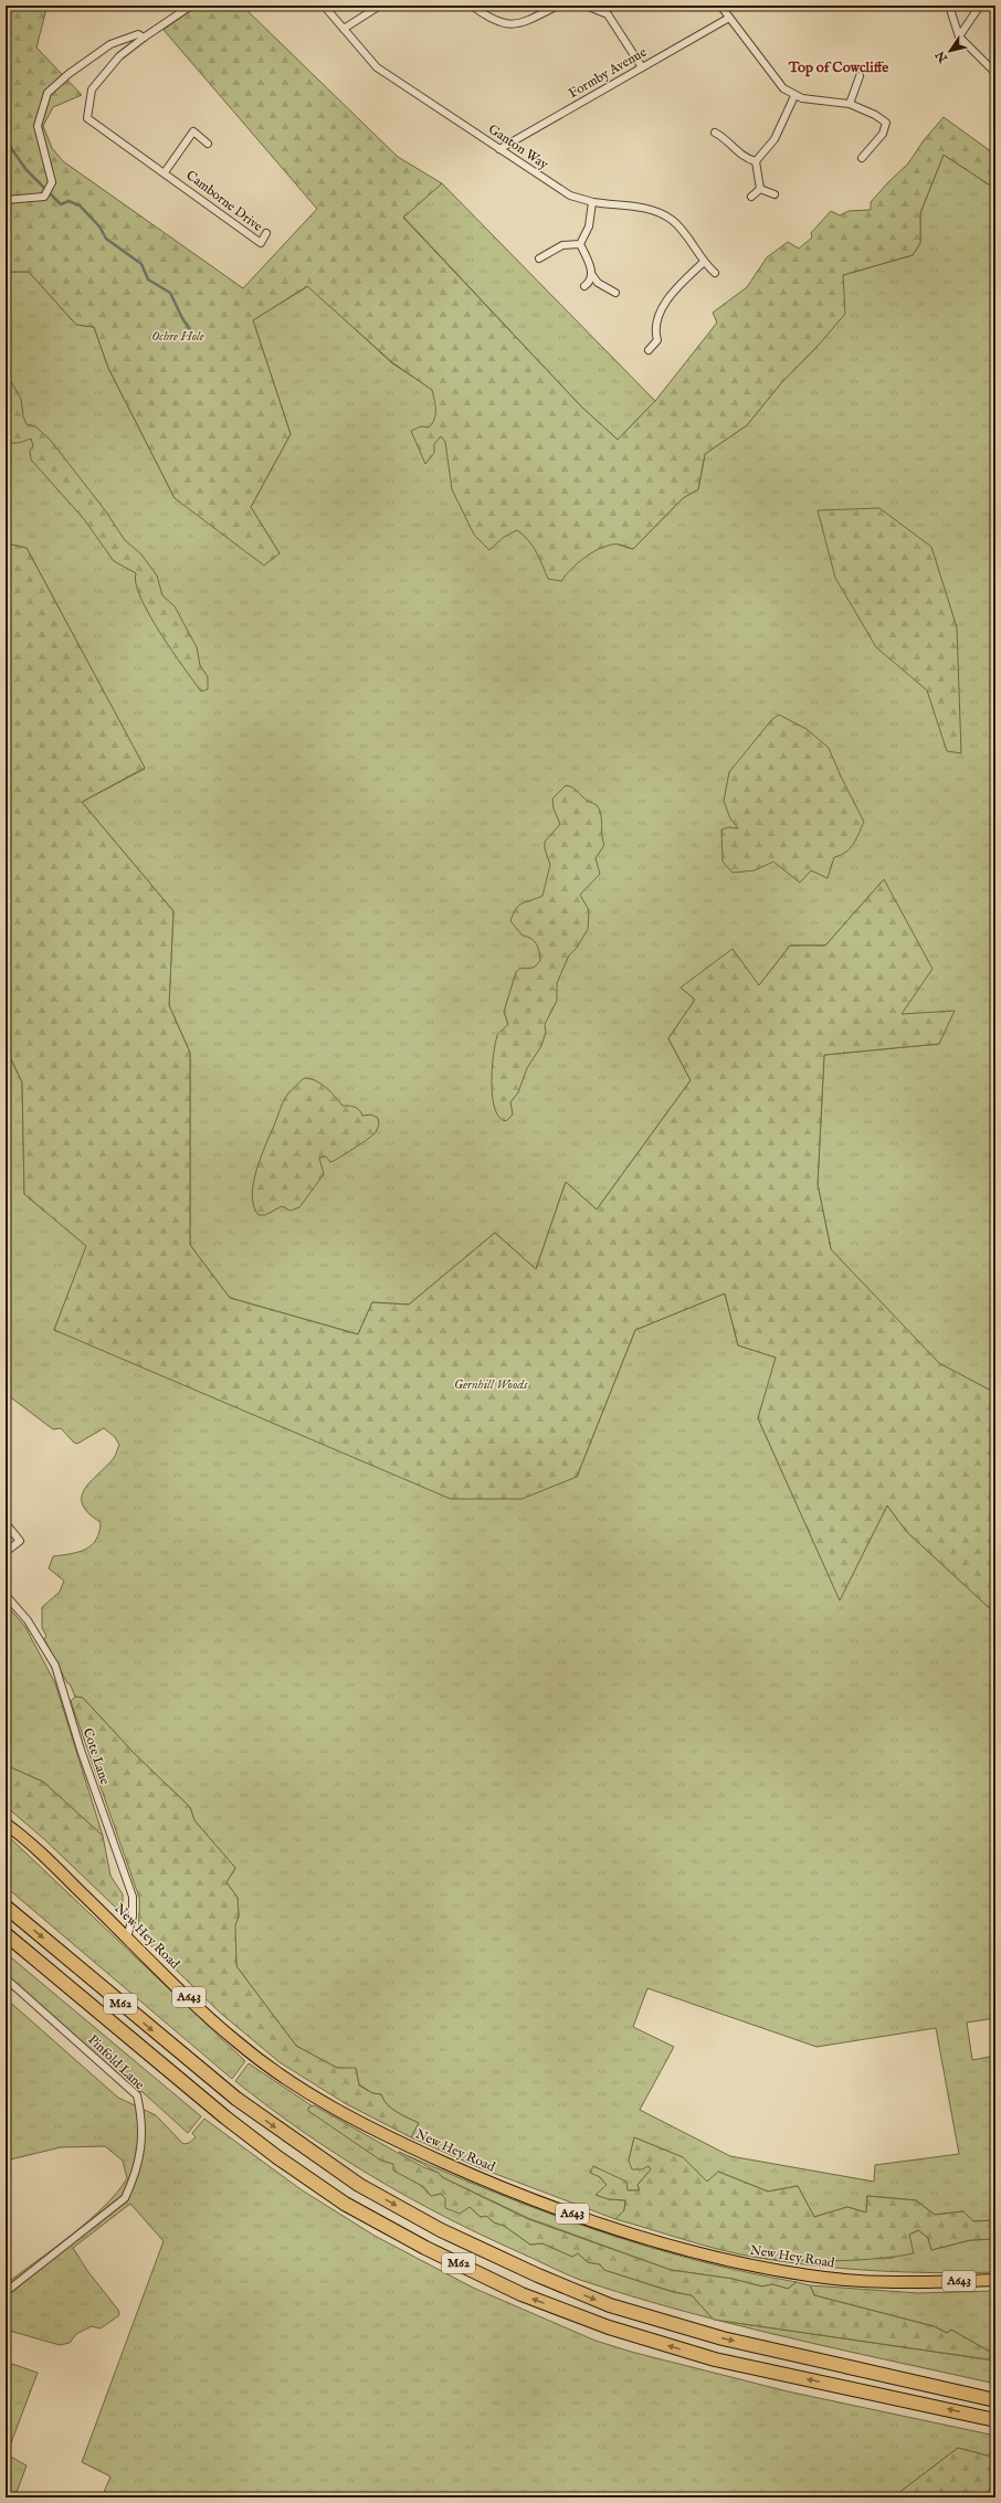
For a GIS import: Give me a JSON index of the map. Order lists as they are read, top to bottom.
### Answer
{
  "streets": {
    "highway": ["M62"],
    "main road": ["New Hey Road", "A643"],
    "street": [
      "Formby Avenue",
      "Ganton Way",
      "Camborne Drive",
      "Cote Lane",
      "Pinfold Lane"
    ]
  },
  "crossings": [
    ["Formby Avenue", "Ganton Way"],
    ["Cote Lane", "New Hey Road"]
  ],
  "districts": ["Top of Cowcliffe"],
  "parks": ["Ochre Hole", "Gernhill Woods"],
  "north": "bottom left"
}
